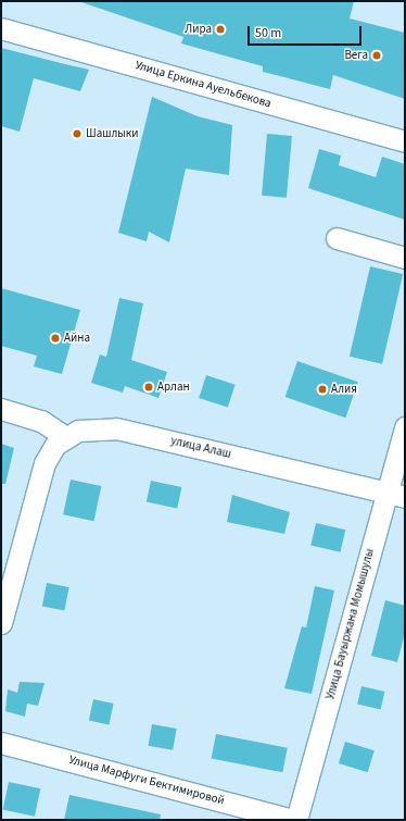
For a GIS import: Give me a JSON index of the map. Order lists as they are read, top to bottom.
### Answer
{
  "streets": {
    "street": [
      "Улица Еркина Ауельбекова",
      "улица Алаш",
      "Улица Бауыржана Момышулы",
      "Улица Марфуги Бектимировой"
    ]
  },
  "crossings": [
    ["улица Алаш", "Улица Бауыржана Момышулы"]
  ],
  "places": [
    "Лира",
    "Вега",
    "Шашлыки",
    "Айна",
    "Арлан",
    "Алия"
  ],
  "scale_bar": "50 m"
}
